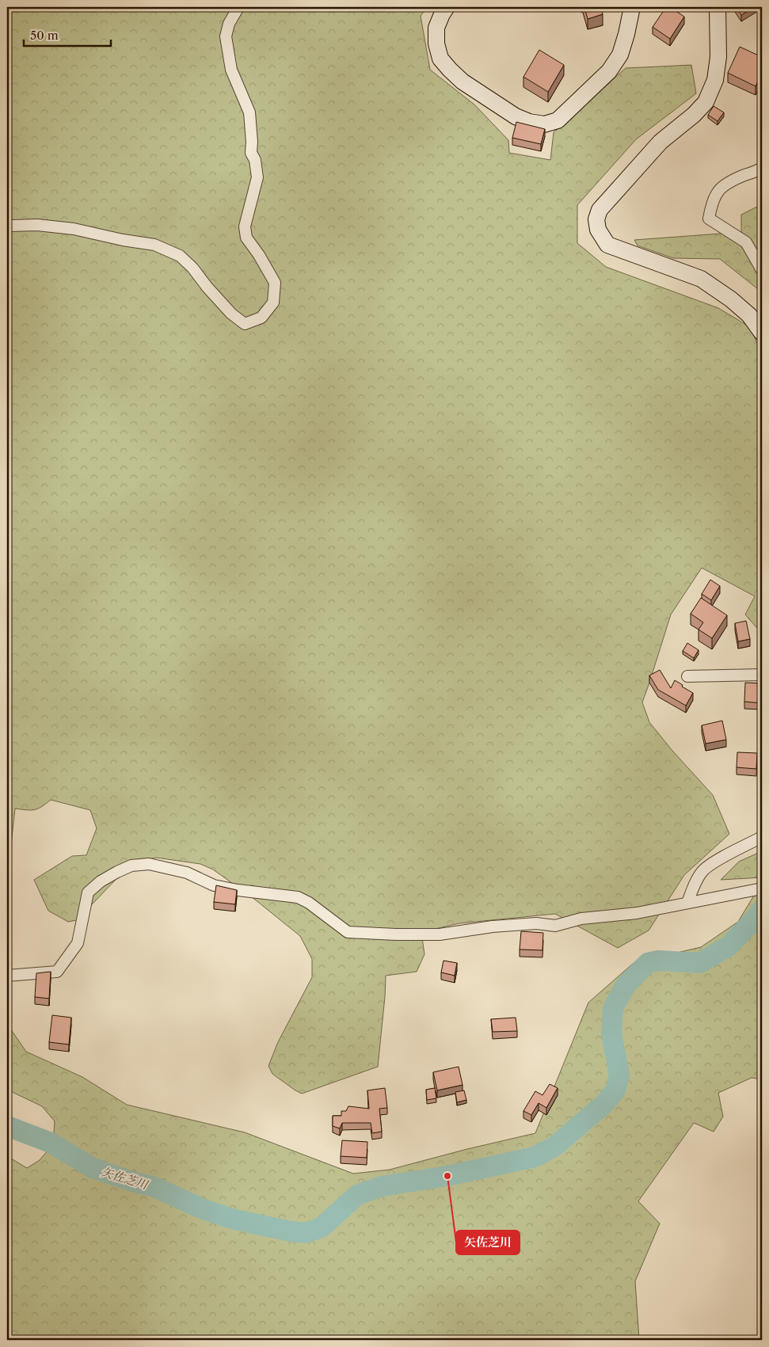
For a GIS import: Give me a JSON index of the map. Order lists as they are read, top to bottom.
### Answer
{
  "water": ["矢佐芝川"],
  "places": ["矢佐芝川"],
  "scale_bar": "50 m"
}
